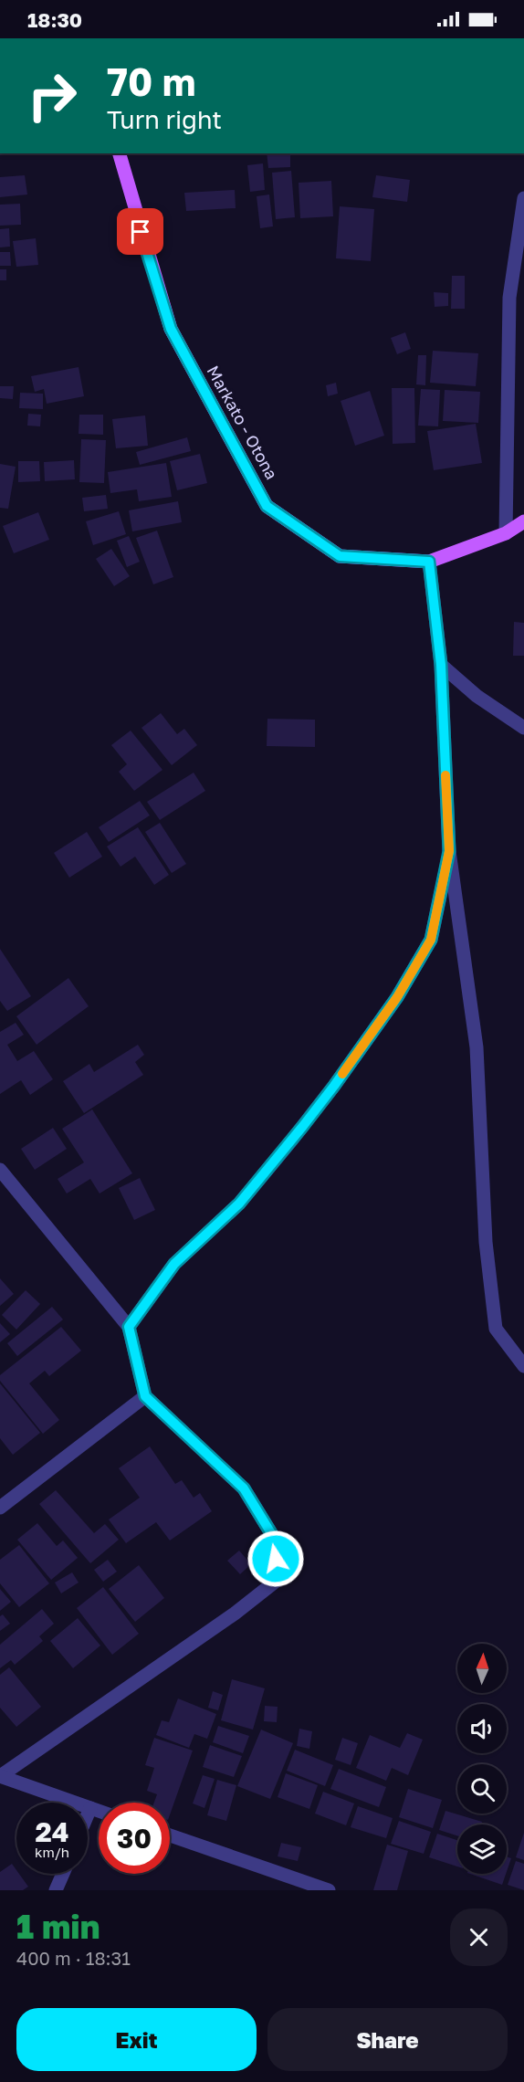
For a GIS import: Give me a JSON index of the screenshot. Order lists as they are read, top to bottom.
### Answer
{
  "streets": {
    "main road": ["Markato - Otona"]
  },
  "north": "top",
  "page": {
    "status": "18:30",
    "turn": ["70 m", "Turn right"],
    "speed": "24 km/h",
    "limit": "30",
    "heading": ["1 min", "400 m · 18:31"],
    "buttons": ["Exit", "Share"]
  }
}
